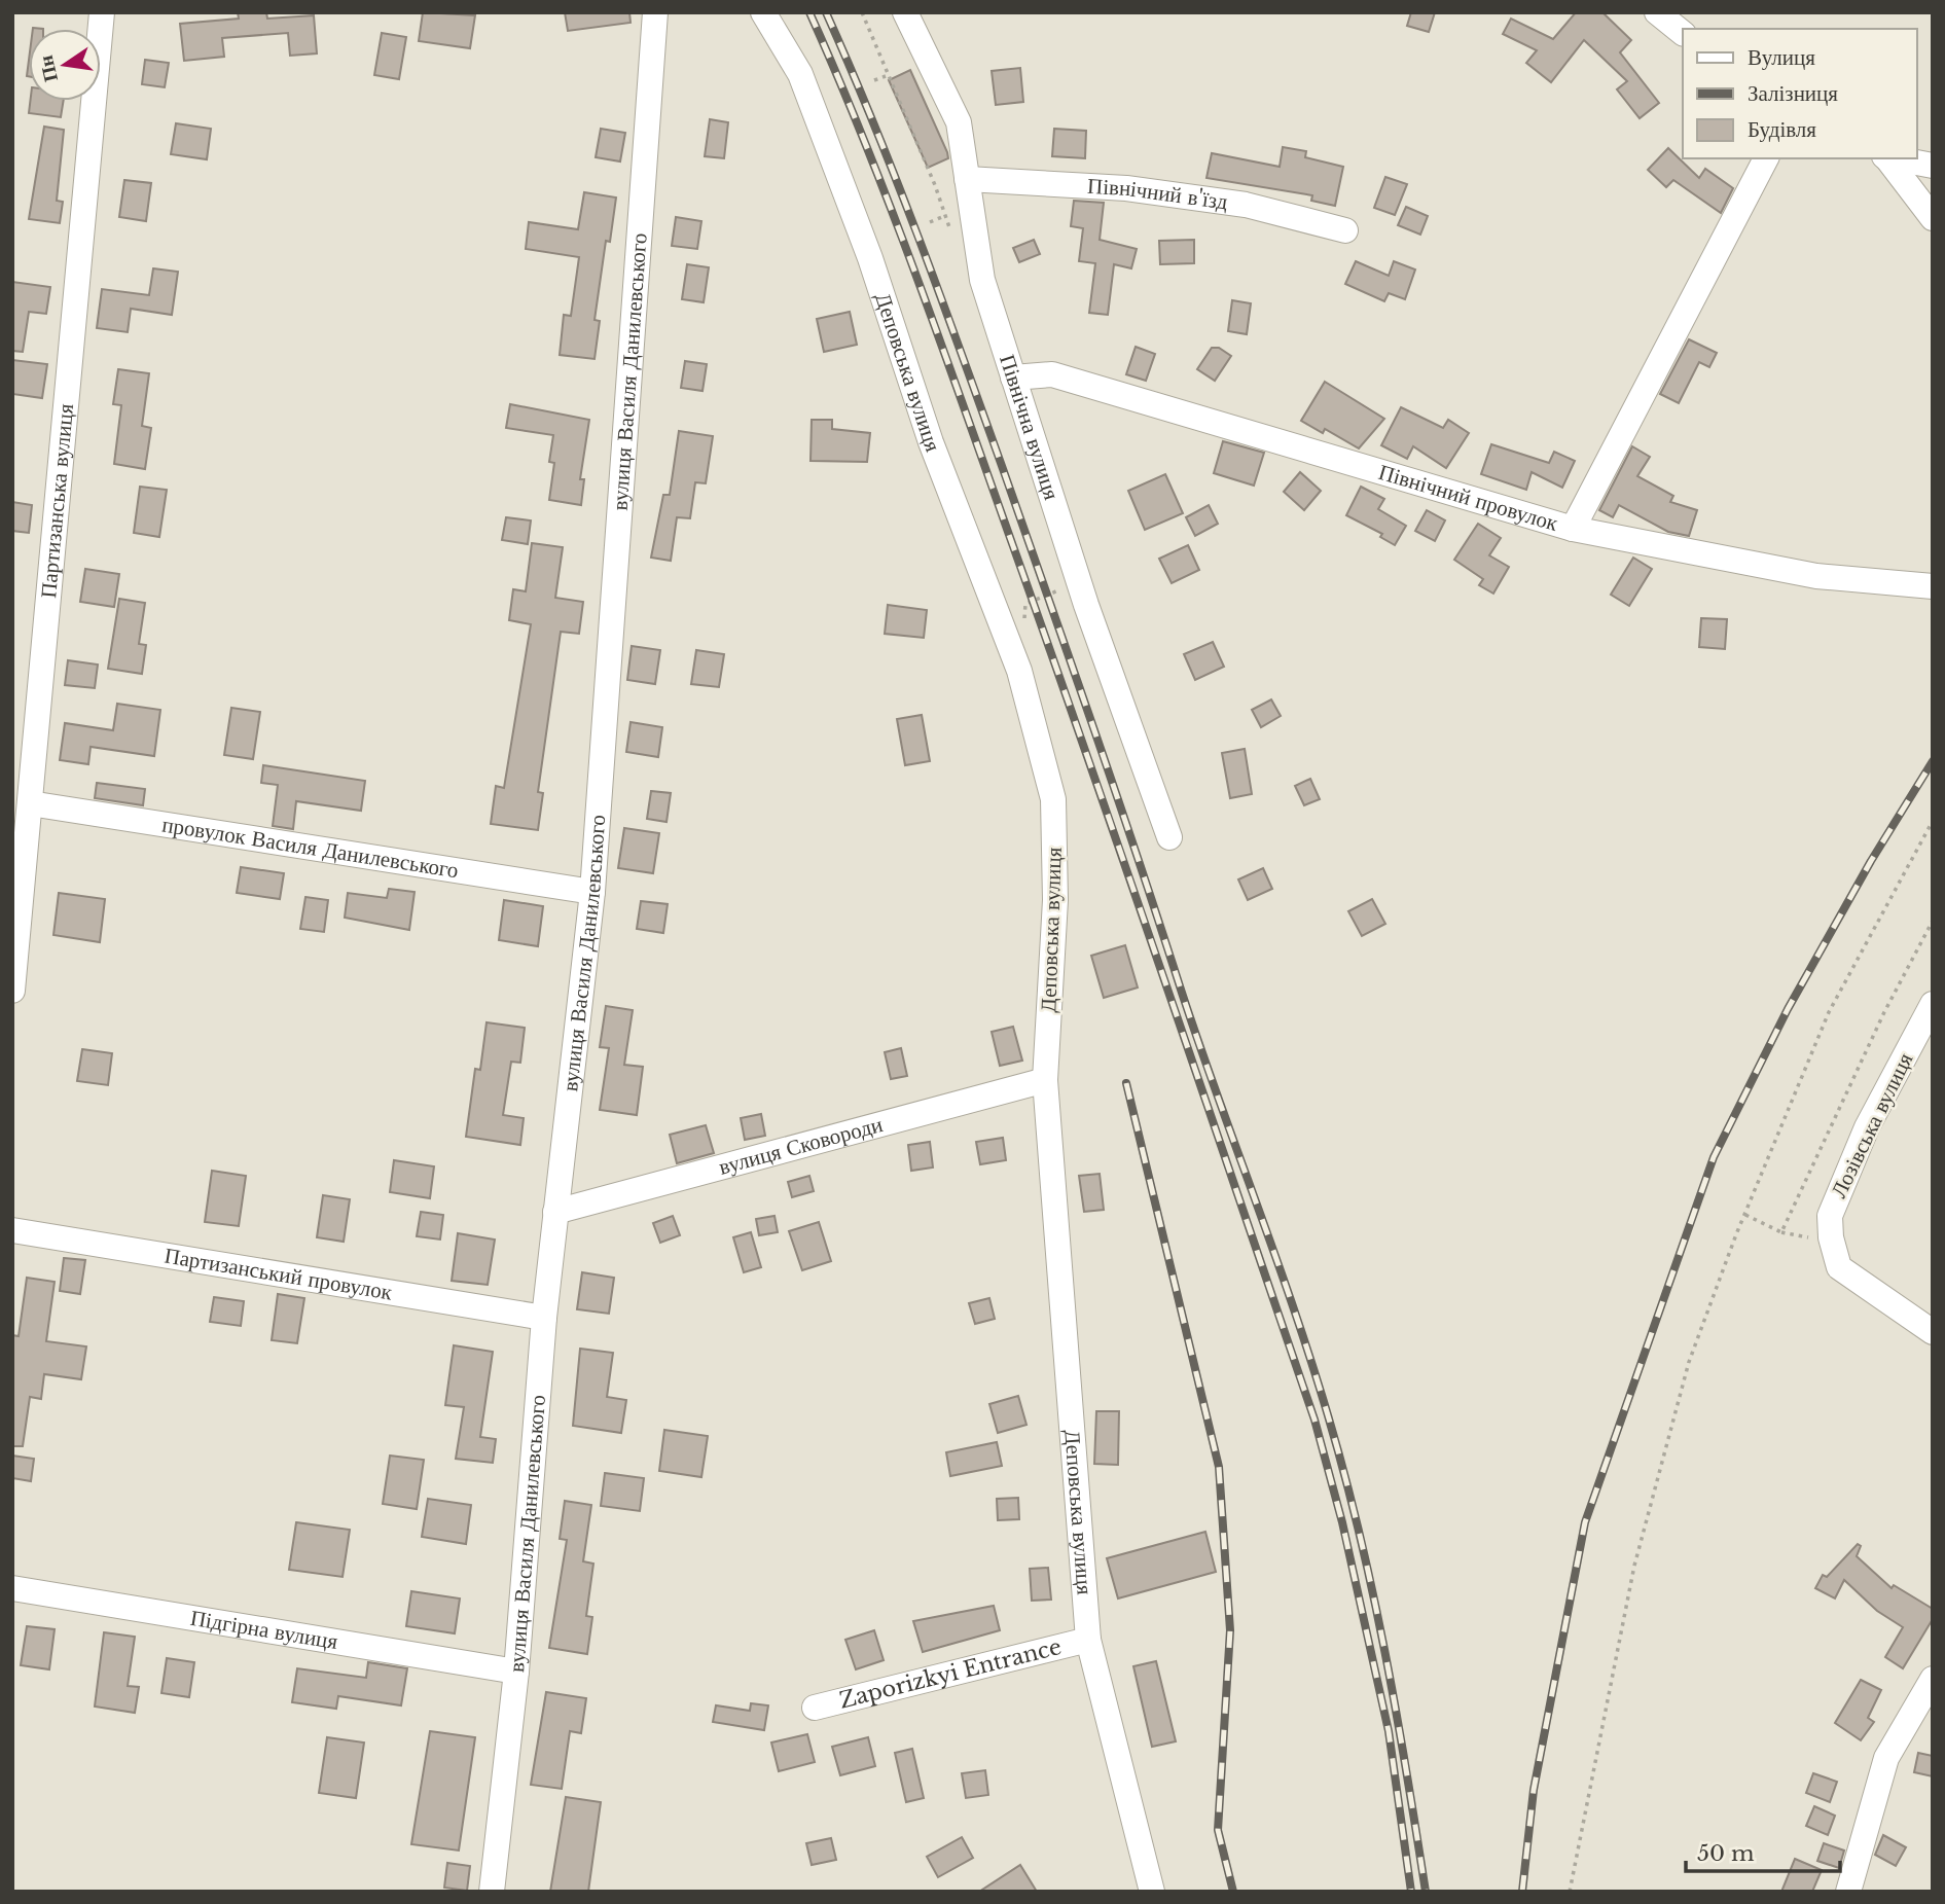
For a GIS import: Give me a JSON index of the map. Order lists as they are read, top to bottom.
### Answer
{
  "streets": {
    "street": [
      "Північний в'їзд",
      "вулиця Василя Данилевського",
      "Деповська вулиця",
      "Північна вулиця",
      "Північний провулок",
      "Партизанська вулиця",
      "провулок Василя Данилевського",
      "Лозівська вулиця",
      "вулиця Сковороди",
      "Партизанський провулок",
      "Підгірна вулиця",
      "Zaporizkyi Entrance"
    ]
  },
  "crossings": [
    ["Північний в'їзд", "Північна вулиця"],
    ["вулиця Василя Данилевського", "провулок Василя Данилевського"],
    ["вулиця Василя Данилевського", "вулиця Сковороди"],
    ["вулиця Василя Данилевського", "Партизанський провулок"],
    ["вулиця Василя Данилевського", "Підгірна вулиця"],
    ["Деповська вулиця", "вулиця Сковороди"],
    ["Деповська вулиця", "Zaporizkyi Entrance"],
    ["Північна вулиця", "Північний провулок"],
    ["Партизанська вулиця", "провулок Василя Данилевського"]
  ],
  "legend": ["Вулиця", "Залізниця", "Будівля"],
  "scale_bar": "50 m",
  "north": "left"
}
